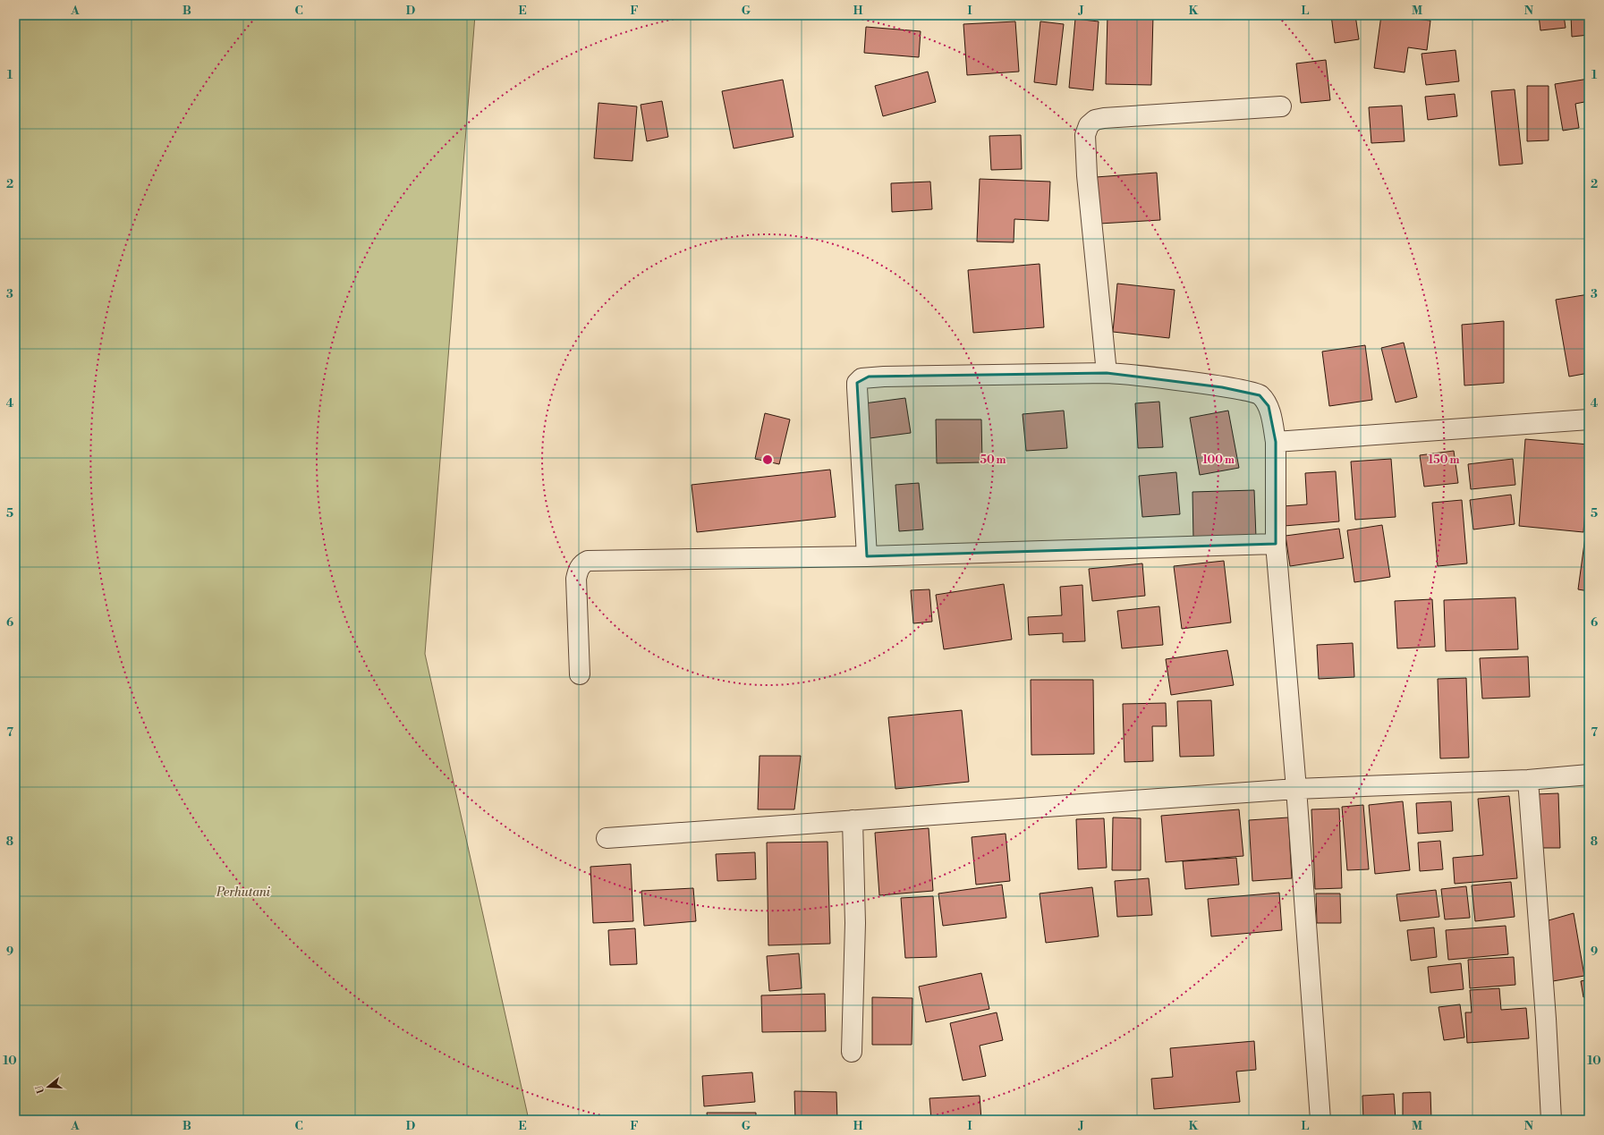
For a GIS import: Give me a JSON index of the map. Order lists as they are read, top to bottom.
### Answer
{
  "parks": ["Perhutani"],
  "north": "left",
  "grid": {
    "columns": [
      "A",
      "B",
      "C",
      "D",
      "E",
      "F",
      "G",
      "H",
      "I",
      "J",
      "K",
      "L",
      "M",
      "N"
    ],
    "rows": [
      "1",
      "2",
      "3",
      "4",
      "5",
      "6",
      "7",
      "8",
      "9",
      "10"
    ]
  },
  "rings": ["50 m", "100 m", "150 m"]
}
